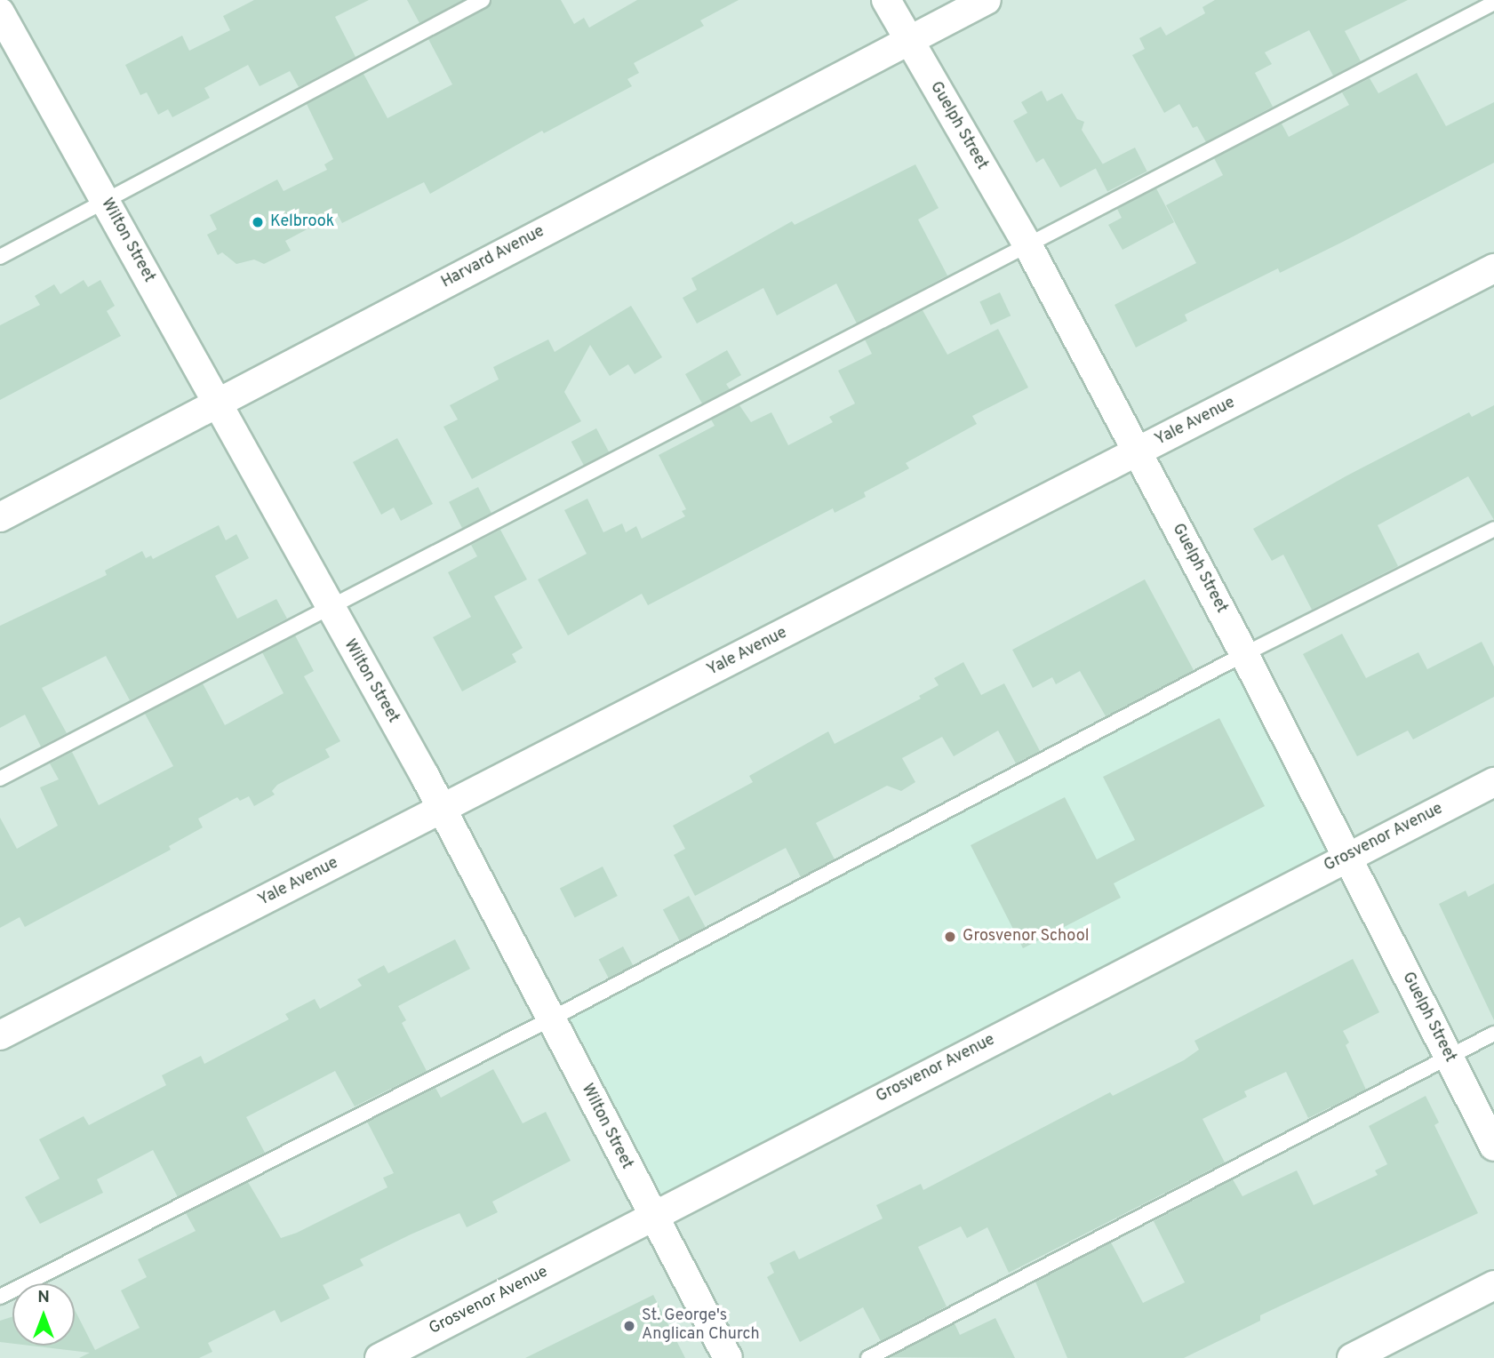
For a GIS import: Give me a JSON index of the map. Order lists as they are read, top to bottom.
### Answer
{
  "streets": {
    "street": [
      "Guelph Street",
      "Wilton Street",
      "Harvard Avenue",
      "Yale Avenue",
      "Grosvenor Avenue"
    ]
  },
  "crossings": [
    ["Guelph Street", "Harvard Avenue"],
    ["Guelph Street", "Yale Avenue"],
    ["Guelph Street", "Grosvenor Avenue"],
    ["Wilton Street", "Harvard Avenue"],
    ["Wilton Street", "Yale Avenue"],
    ["Wilton Street", "Grosvenor Avenue"]
  ],
  "places": ["Kelbrook", "Grosvenor School", "St. George's Anglican Church"],
  "north": "top"
}
